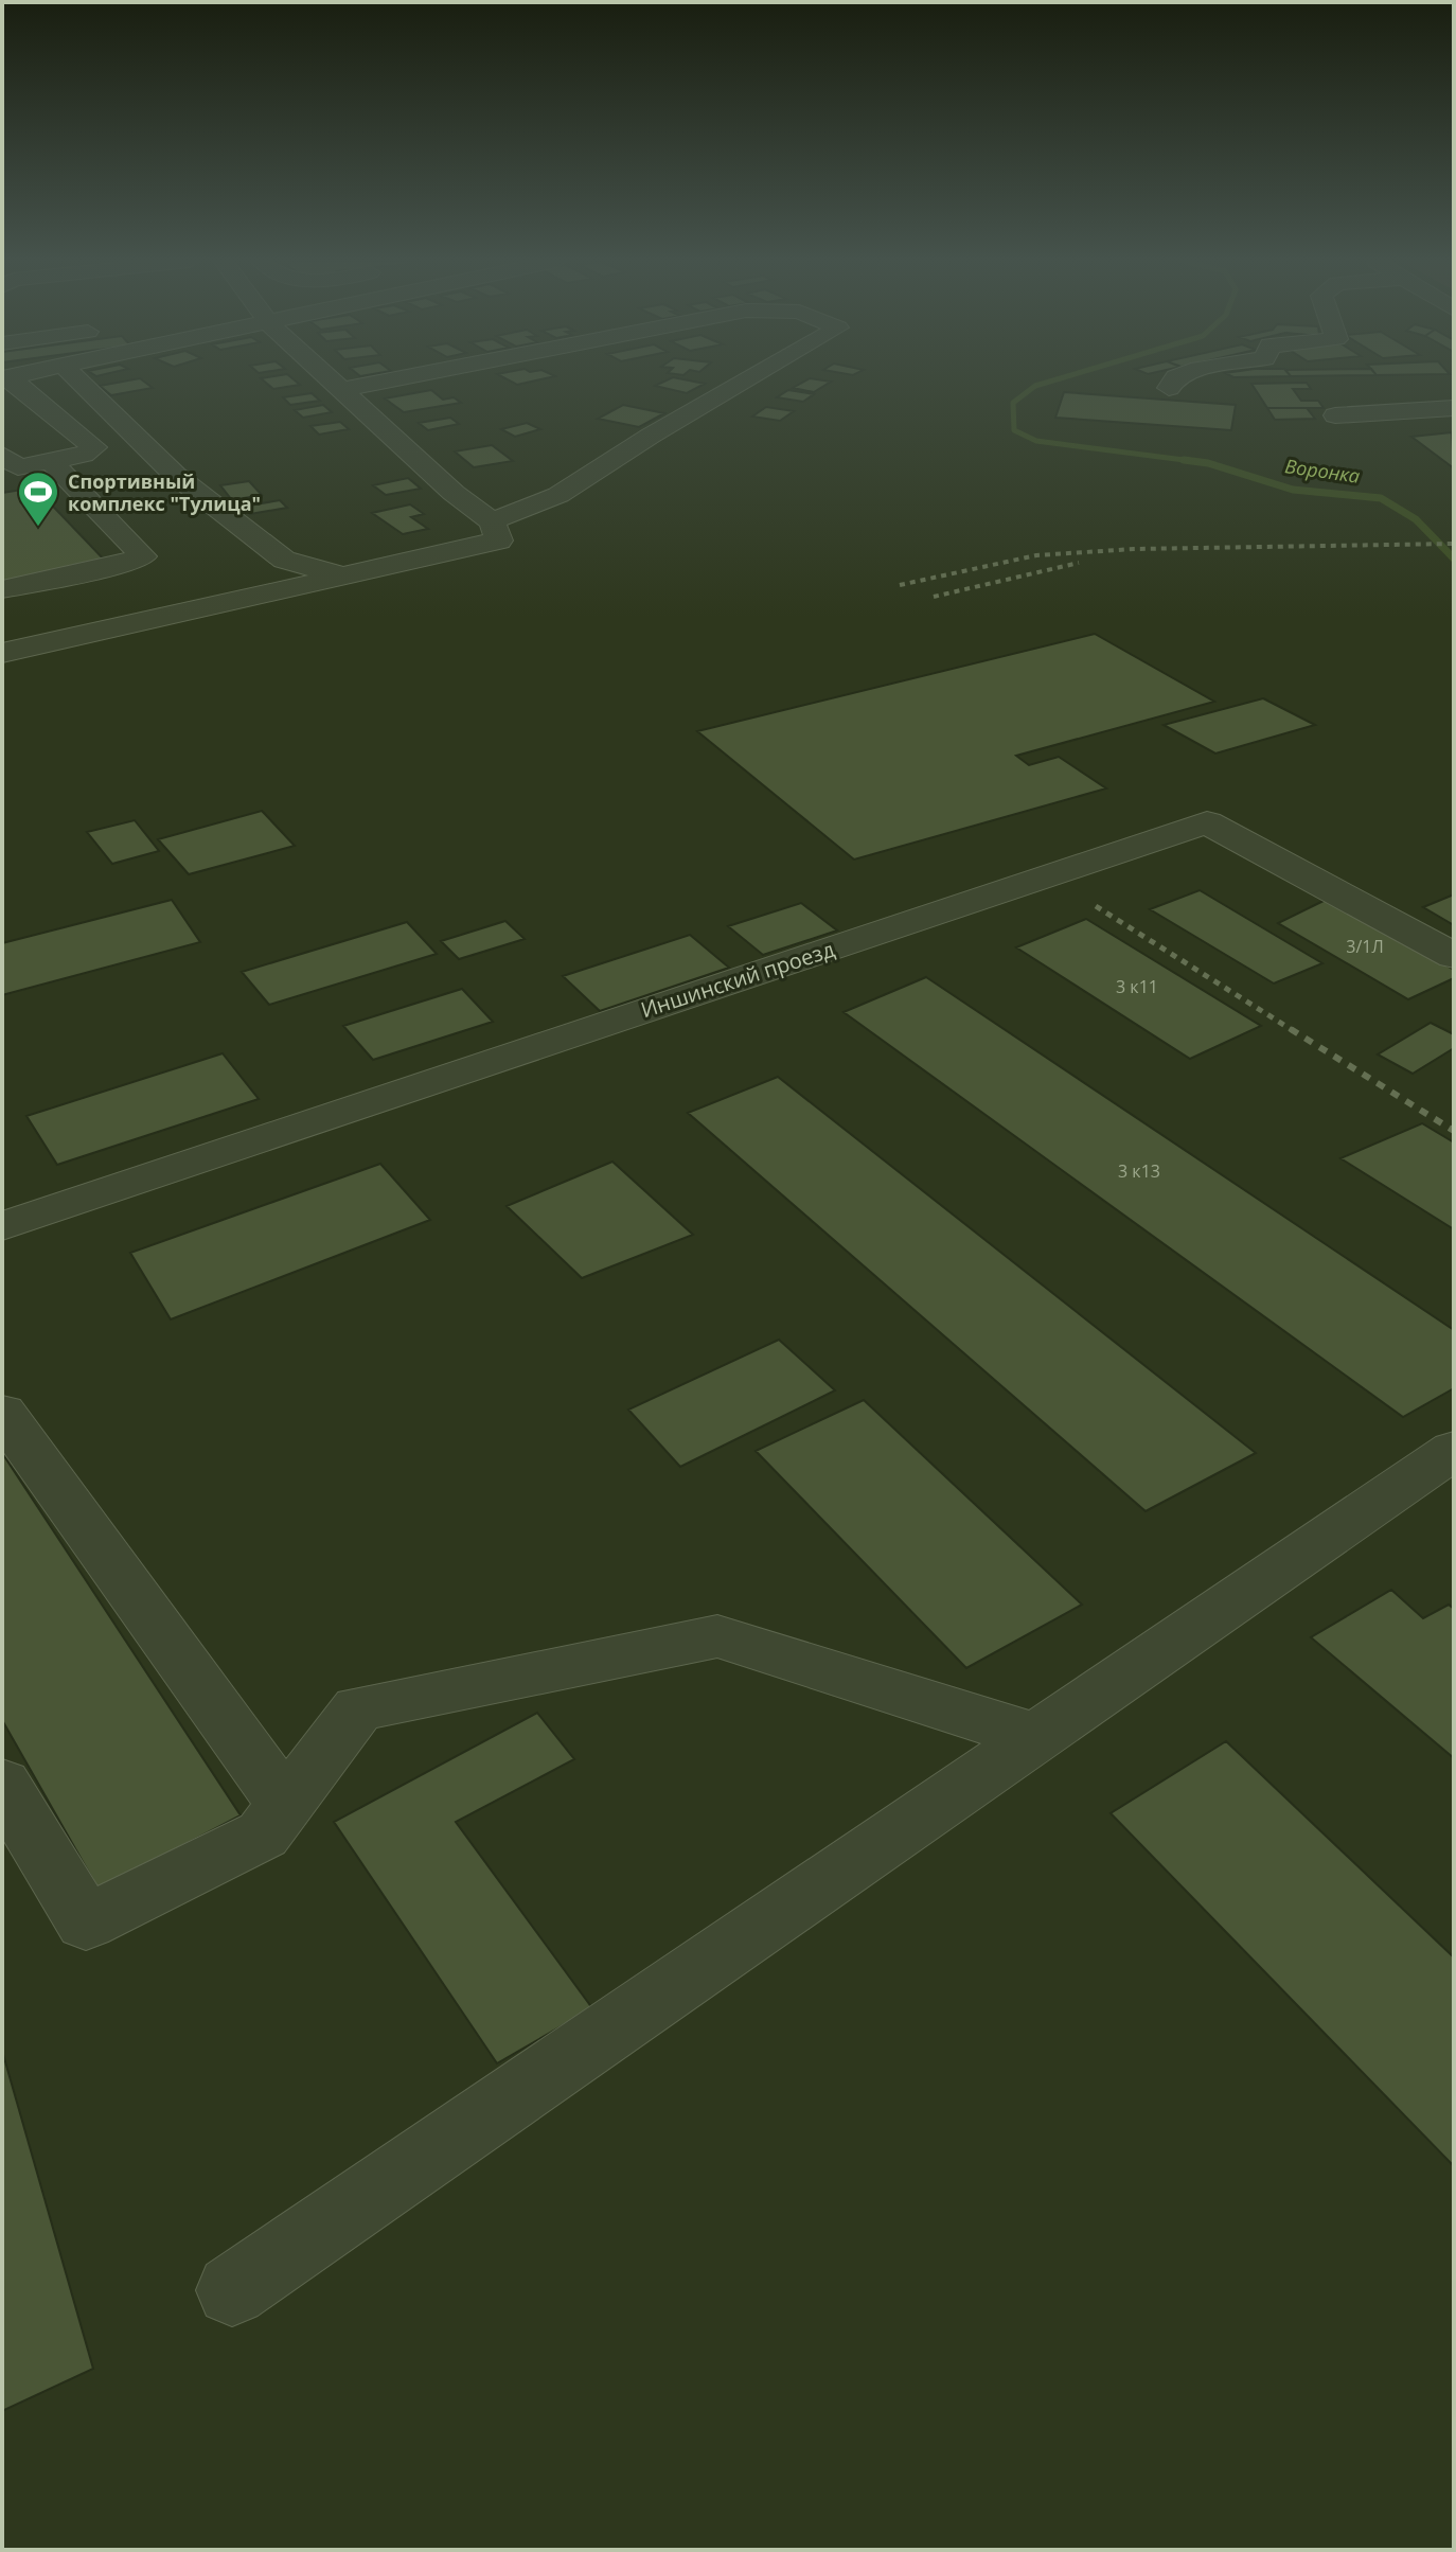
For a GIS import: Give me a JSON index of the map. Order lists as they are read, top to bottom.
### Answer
{
  "streets": {
    "street": ["Иншинский проезд"]
  },
  "water": ["Воронка"],
  "places": {
    "sports": ["Спортивный комплекс \"Тулица\""]
  },
  "house_numbers": ["3/1Л", "3 к11", "3 к13"]
}
